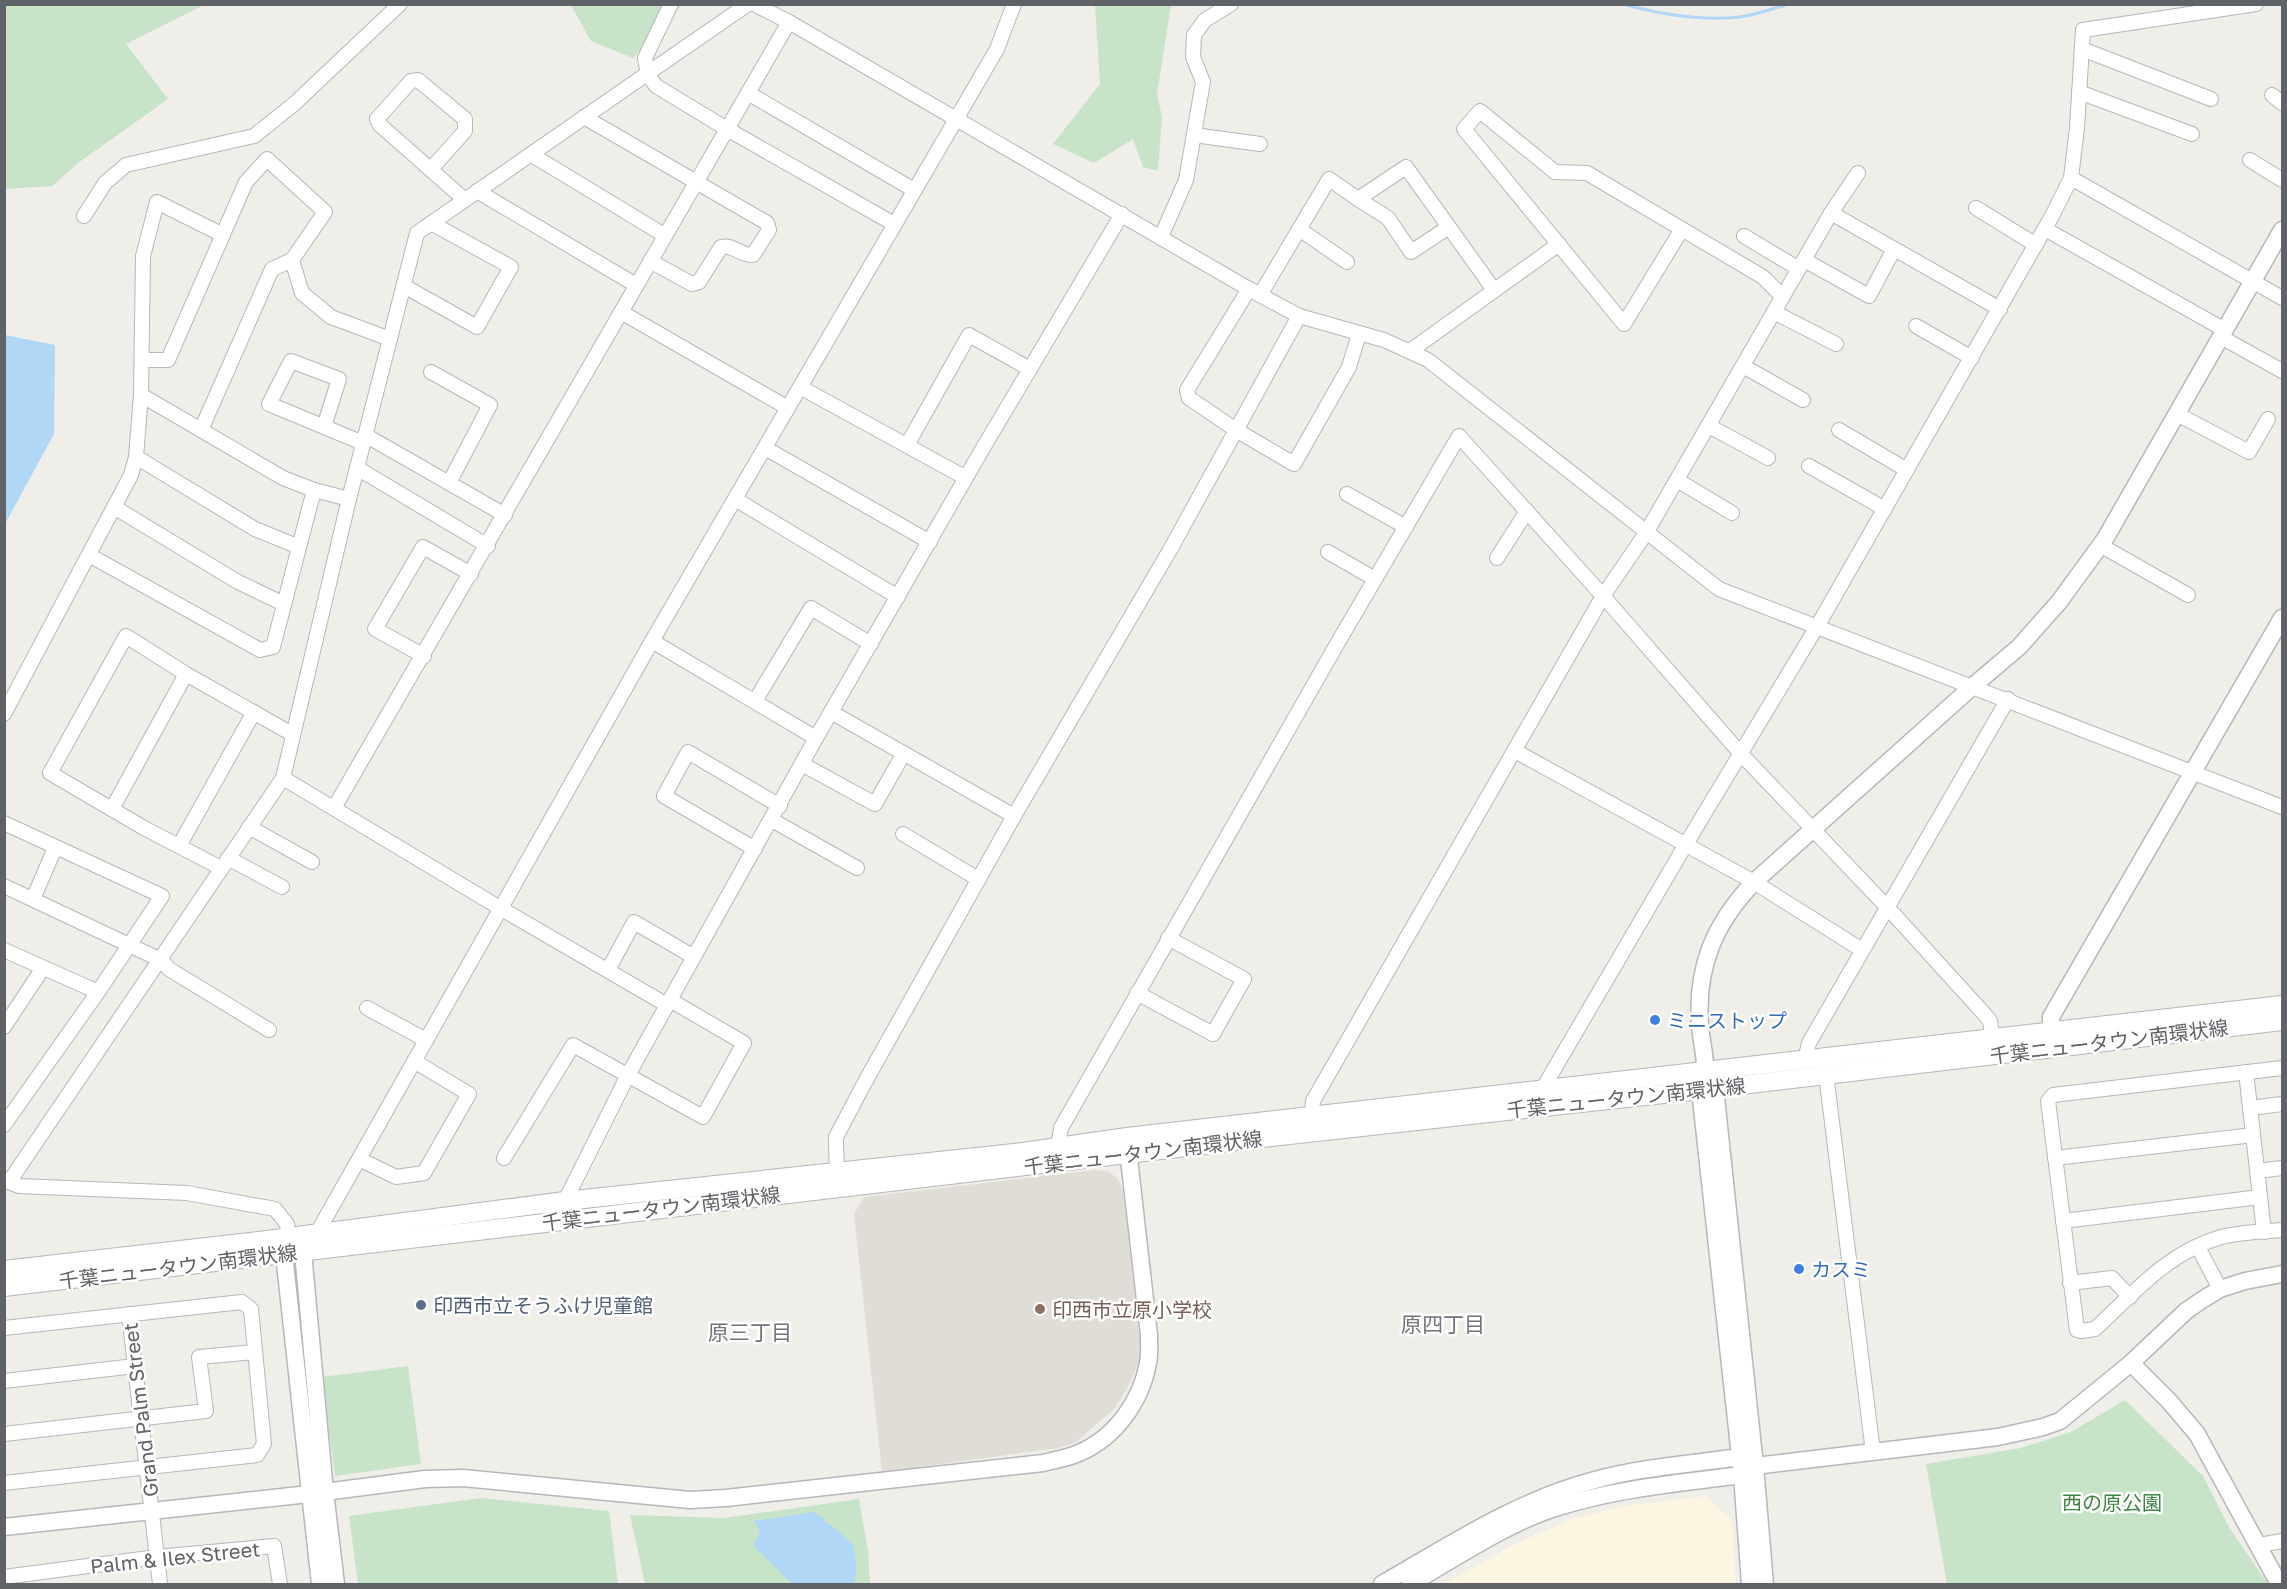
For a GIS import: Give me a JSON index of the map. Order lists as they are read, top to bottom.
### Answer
{
  "streets": {
    "main road": ["千葉ニュータウン南環状線"],
    "street": ["Grand Palm Street", "Palm & Ilex Street"]
  },
  "crossings": [
    ["Grand Palm Street", "Palm & Ilex Street"]
  ],
  "districts": ["原四丁目", "原三丁目"],
  "parks": ["西の原公園"],
  "places": [
    "ミニストップ",
    "カスミ",
    "印西市立そうふけ児童館",
    "印西市立原小学校"
  ]
}
